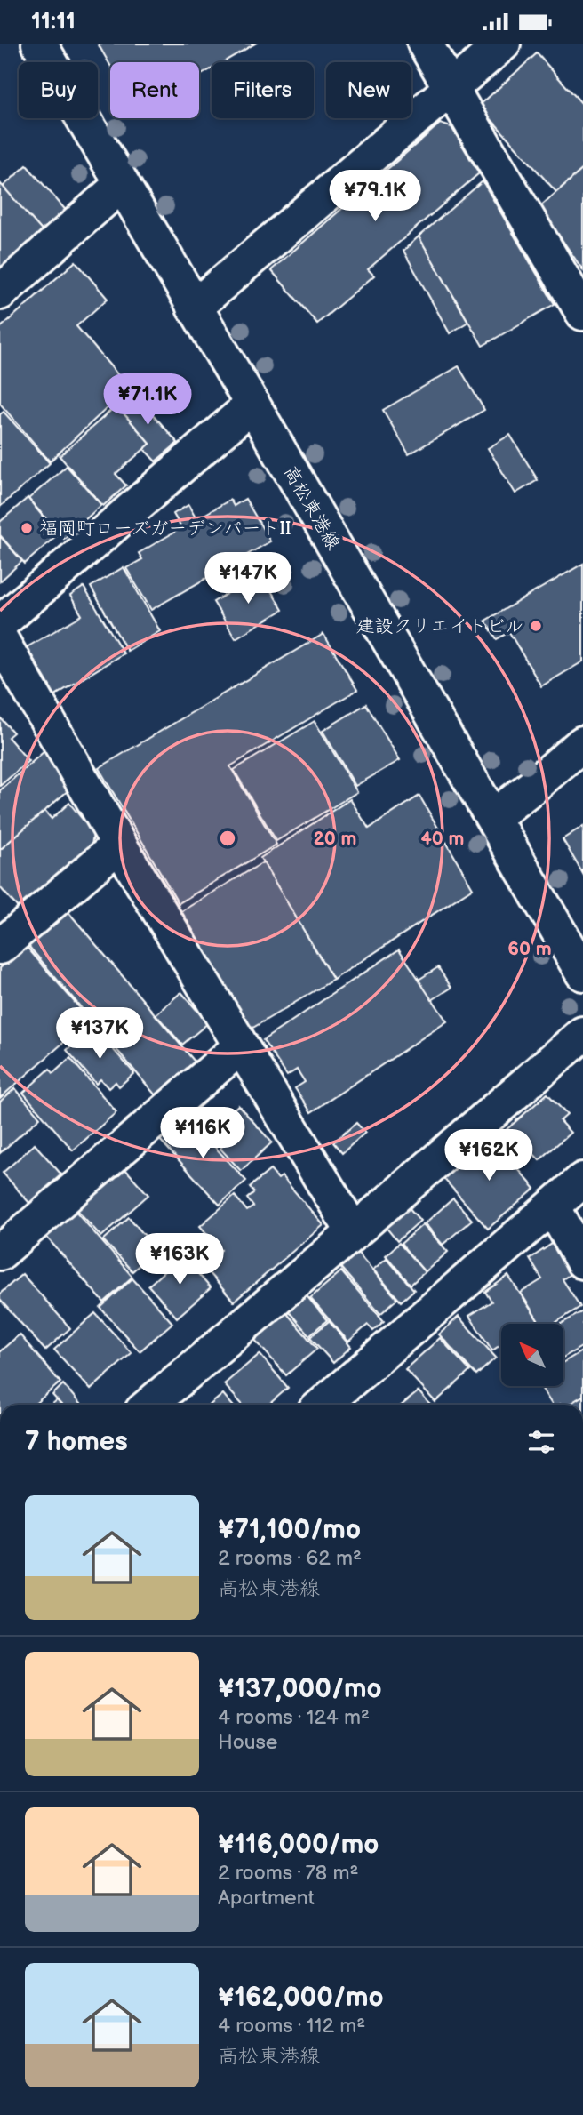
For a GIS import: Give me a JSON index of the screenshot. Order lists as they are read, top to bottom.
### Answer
{
  "streets": {
    "street": ["高松東港線"]
  },
  "places": ["福岡町ローズガーデンパートII", "建設クリエイトビル"],
  "north": "top left",
  "page": {
    "status": "11:11",
    "chip": [
      "Buy",
      "Rent",
      "Filters",
      "New"
    ],
    "price": [
      "¥79.1K",
      "¥71.1K",
      "¥147K",
      "¥137K",
      "¥116K",
      "¥162K",
      "¥163K"
    ],
    "heading": "7 homes",
    "list": [
      {
        "name": "¥71,100/mo",
        "note": "2 rooms · 62 m² · 高松東港線"
      },
      {
        "name": "¥137,000/mo",
        "note": "4 rooms · 124 m² · House"
      },
      {
        "name": "¥116,000/mo",
        "note": "2 rooms · 78 m² · Apartment"
      },
      {
        "name": "¥162,000/mo",
        "note": "4 rooms · 112 m² · 高松東港線"
      }
    ]
  },
  "rings": ["20 m", "40 m", "60 m"]
}
